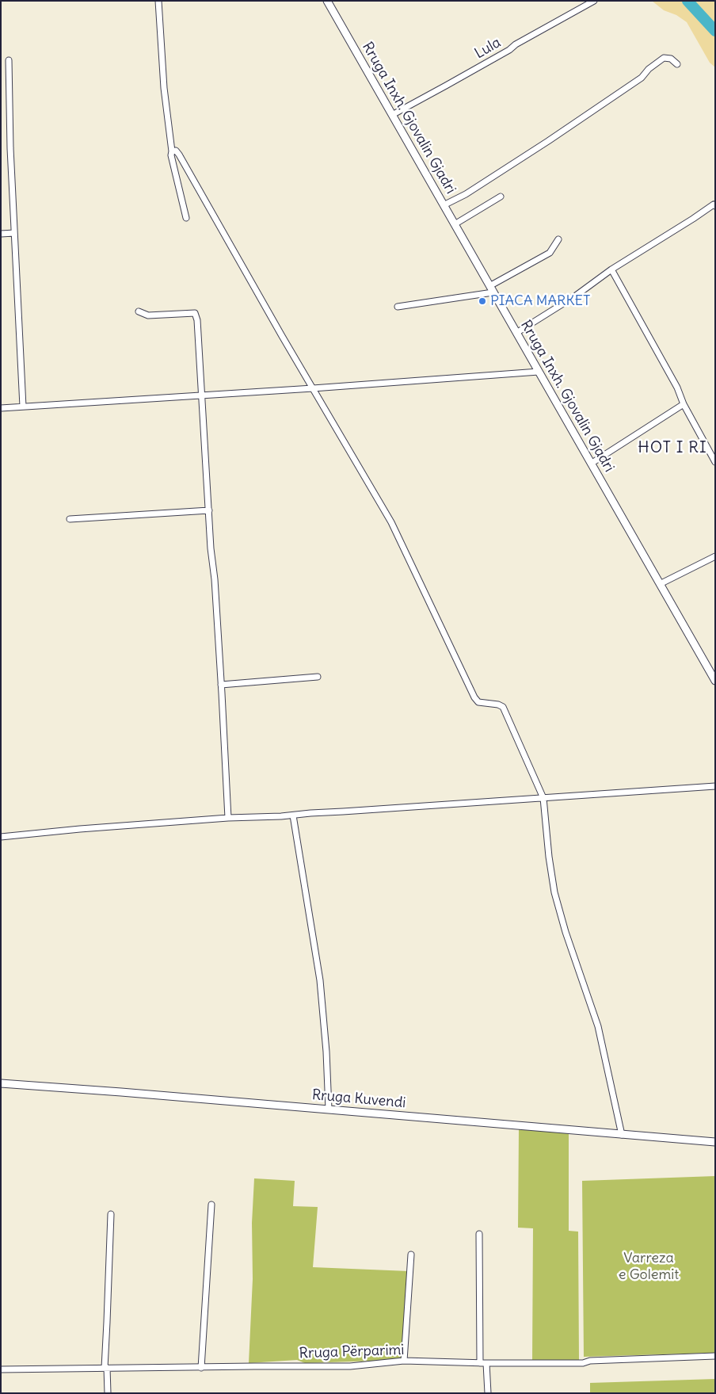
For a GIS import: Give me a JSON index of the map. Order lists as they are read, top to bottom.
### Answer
{
  "streets": {
    "main road": ["Rruga Inxh. Gjovalin Gjadri", "Rruga Kuvendi"],
    "street": ["Lula", "Rruga Përparimi"]
  },
  "crossings": [
    ["Lula", "Rruga Inxh. Gjovalin Gjadri"]
  ],
  "districts": ["HOT I RI"],
  "parks": ["Varreza e Golemit"],
  "places": ["PIACA MARKET"]
}
